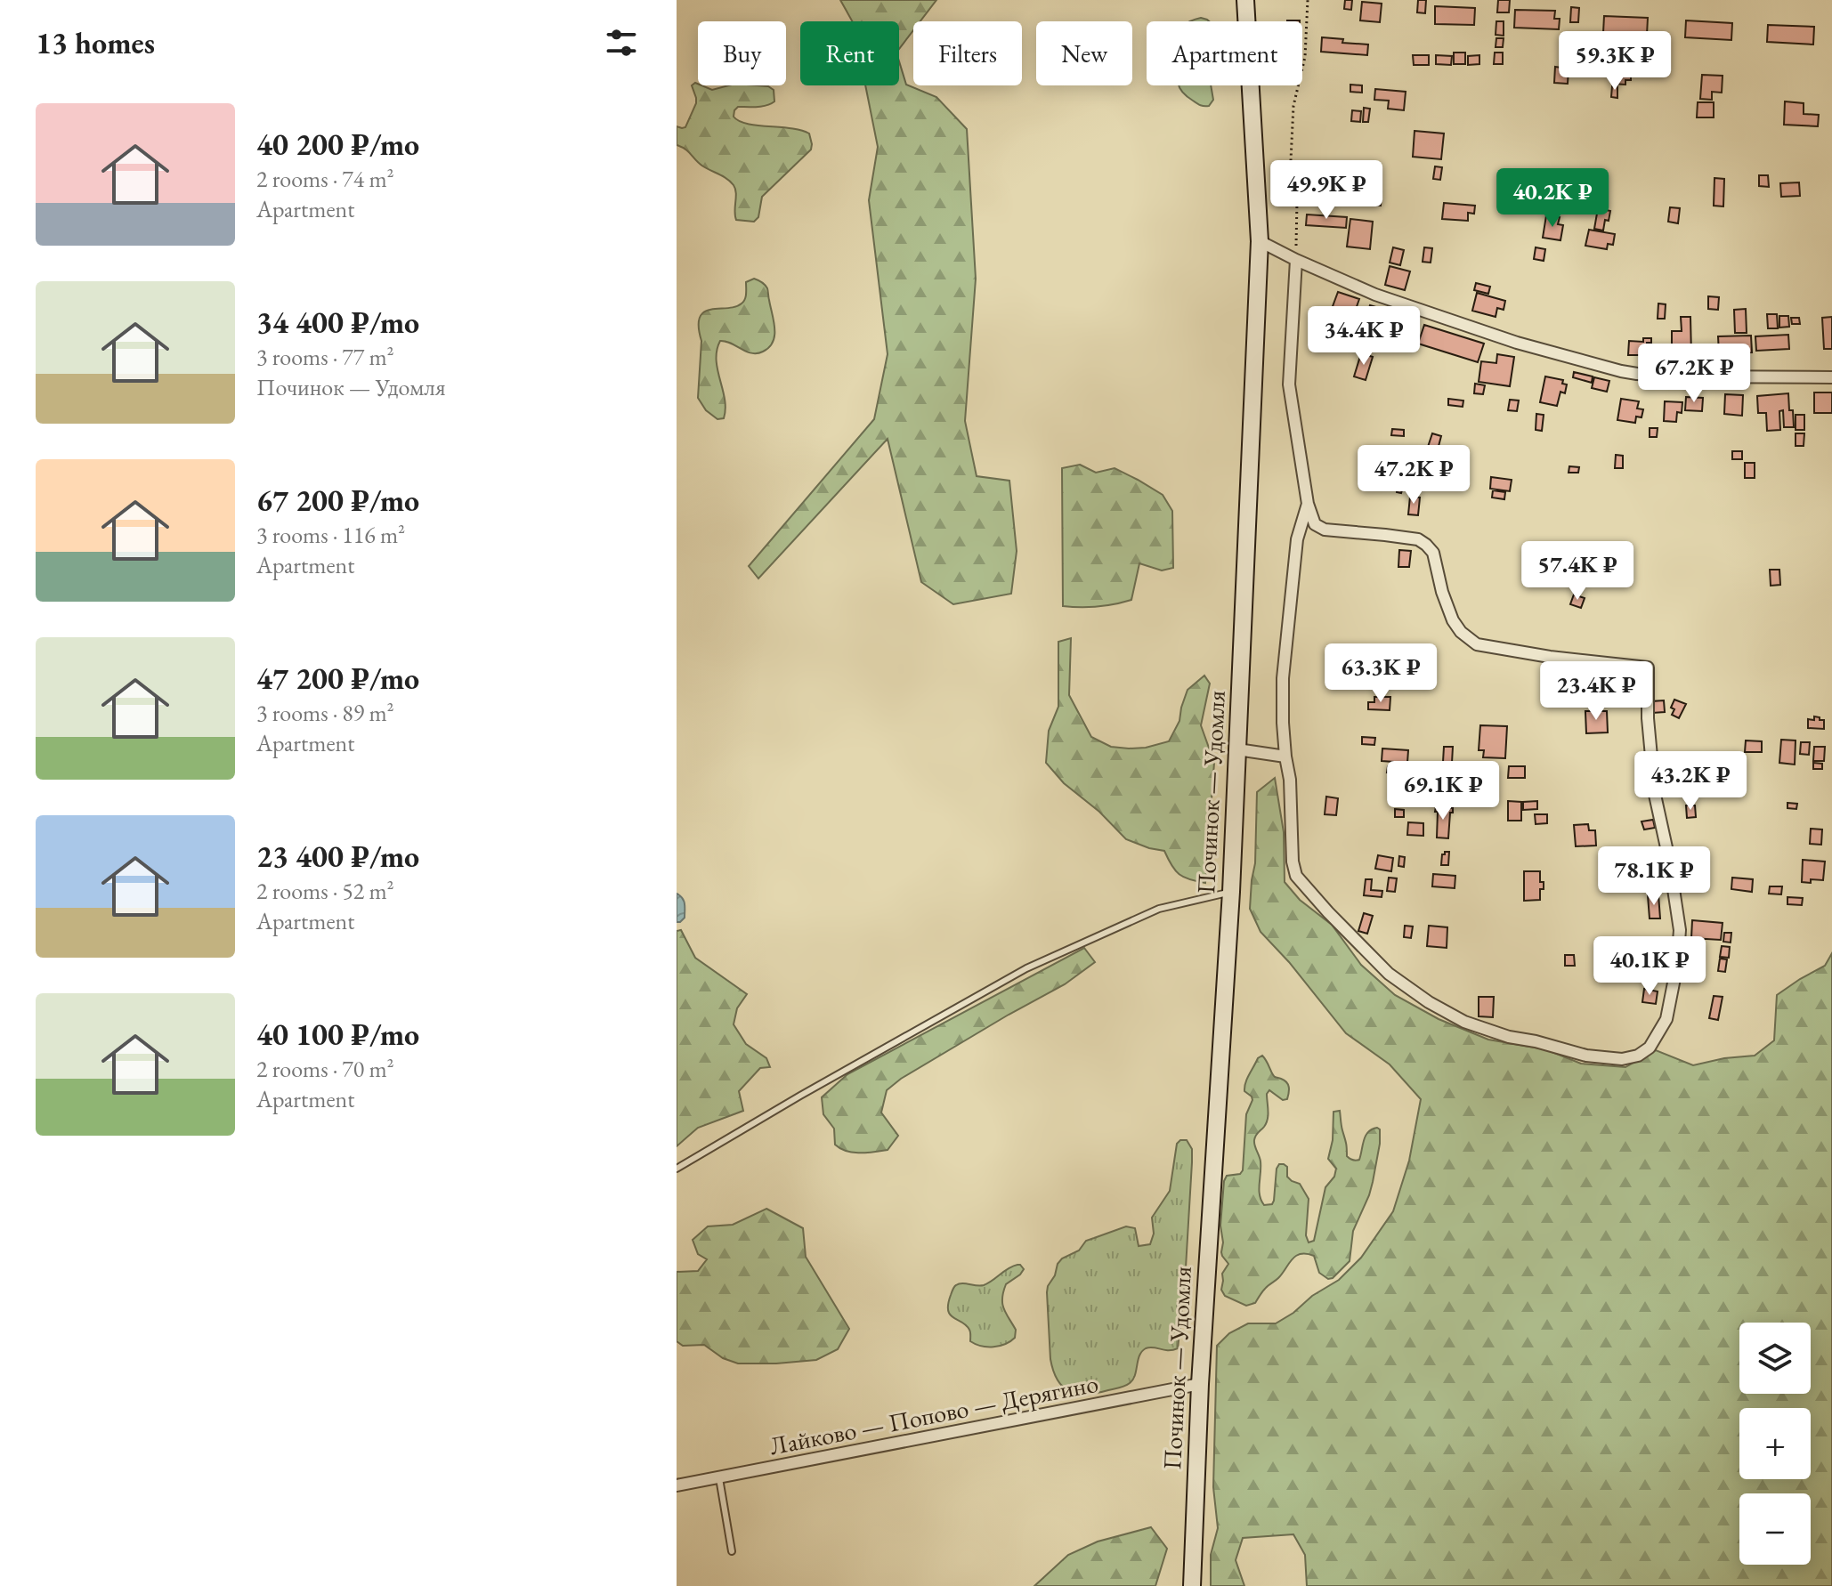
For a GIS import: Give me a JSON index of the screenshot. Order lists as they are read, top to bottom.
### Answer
{
  "streets": {
    "main road": ["Починок — Удомля"],
    "street": ["Лайково — Попово — Дерягино"]
  },
  "crossings": [
    ["Починок — Удомля", "Лайково — Попово — Дерягино"]
  ],
  "page": {
    "heading": "13 homes",
    "chip": [
      "Buy",
      "Rent",
      "Filters",
      "New",
      "Apartment"
    ],
    "price": [
      "59.3K ₽",
      "49.9K ₽",
      "40.2K ₽",
      "34.4K ₽",
      "67.2K ₽",
      "47.2K ₽",
      "57.4K ₽",
      "63.3K ₽",
      "23.4K ₽",
      "43.2K ₽",
      "69.1K ₽",
      "78.1K ₽",
      "40.1K ₽"
    ],
    "list": [
      {
        "name": "40 200 ₽/mo",
        "note": "2 rooms · 74 m² · Apartment"
      },
      {
        "name": "34 400 ₽/mo",
        "note": "3 rooms · 77 m² · Починок — Удомля"
      },
      {
        "name": "67 200 ₽/mo",
        "note": "3 rooms · 116 m² · Apartment"
      },
      {
        "name": "47 200 ₽/mo",
        "note": "3 rooms · 89 m² · Apartment"
      },
      {
        "name": "23 400 ₽/mo",
        "note": "2 rooms · 52 m² · Apartment"
      },
      {
        "name": "40 100 ₽/mo",
        "note": "2 rooms · 70 m² · Apartment"
      }
    ],
    "map_buttons": ["+", "−"]
  }
}
